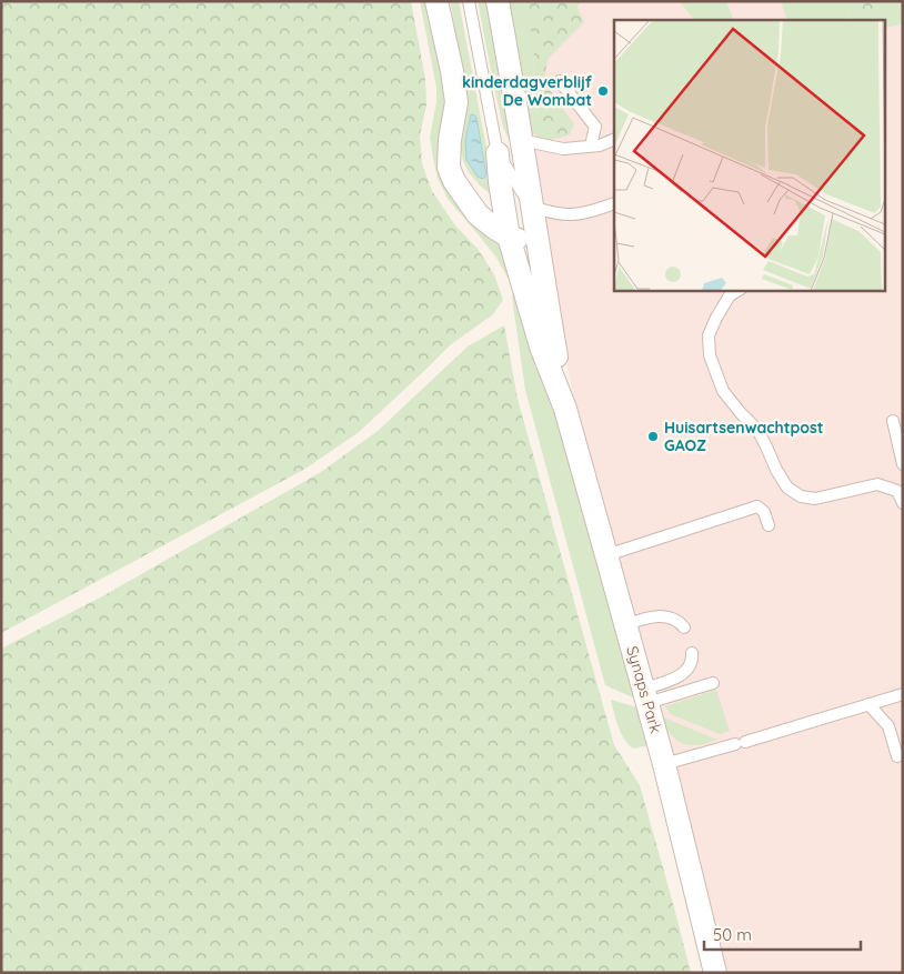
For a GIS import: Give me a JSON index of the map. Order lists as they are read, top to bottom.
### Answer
{
  "streets": {
    "street": ["Synaps Park"]
  },
  "places": ["kinderdagverblijf De Wombat", "Huisartsenwachtpost GAOZ"],
  "scale_bar": "50 m"
}
